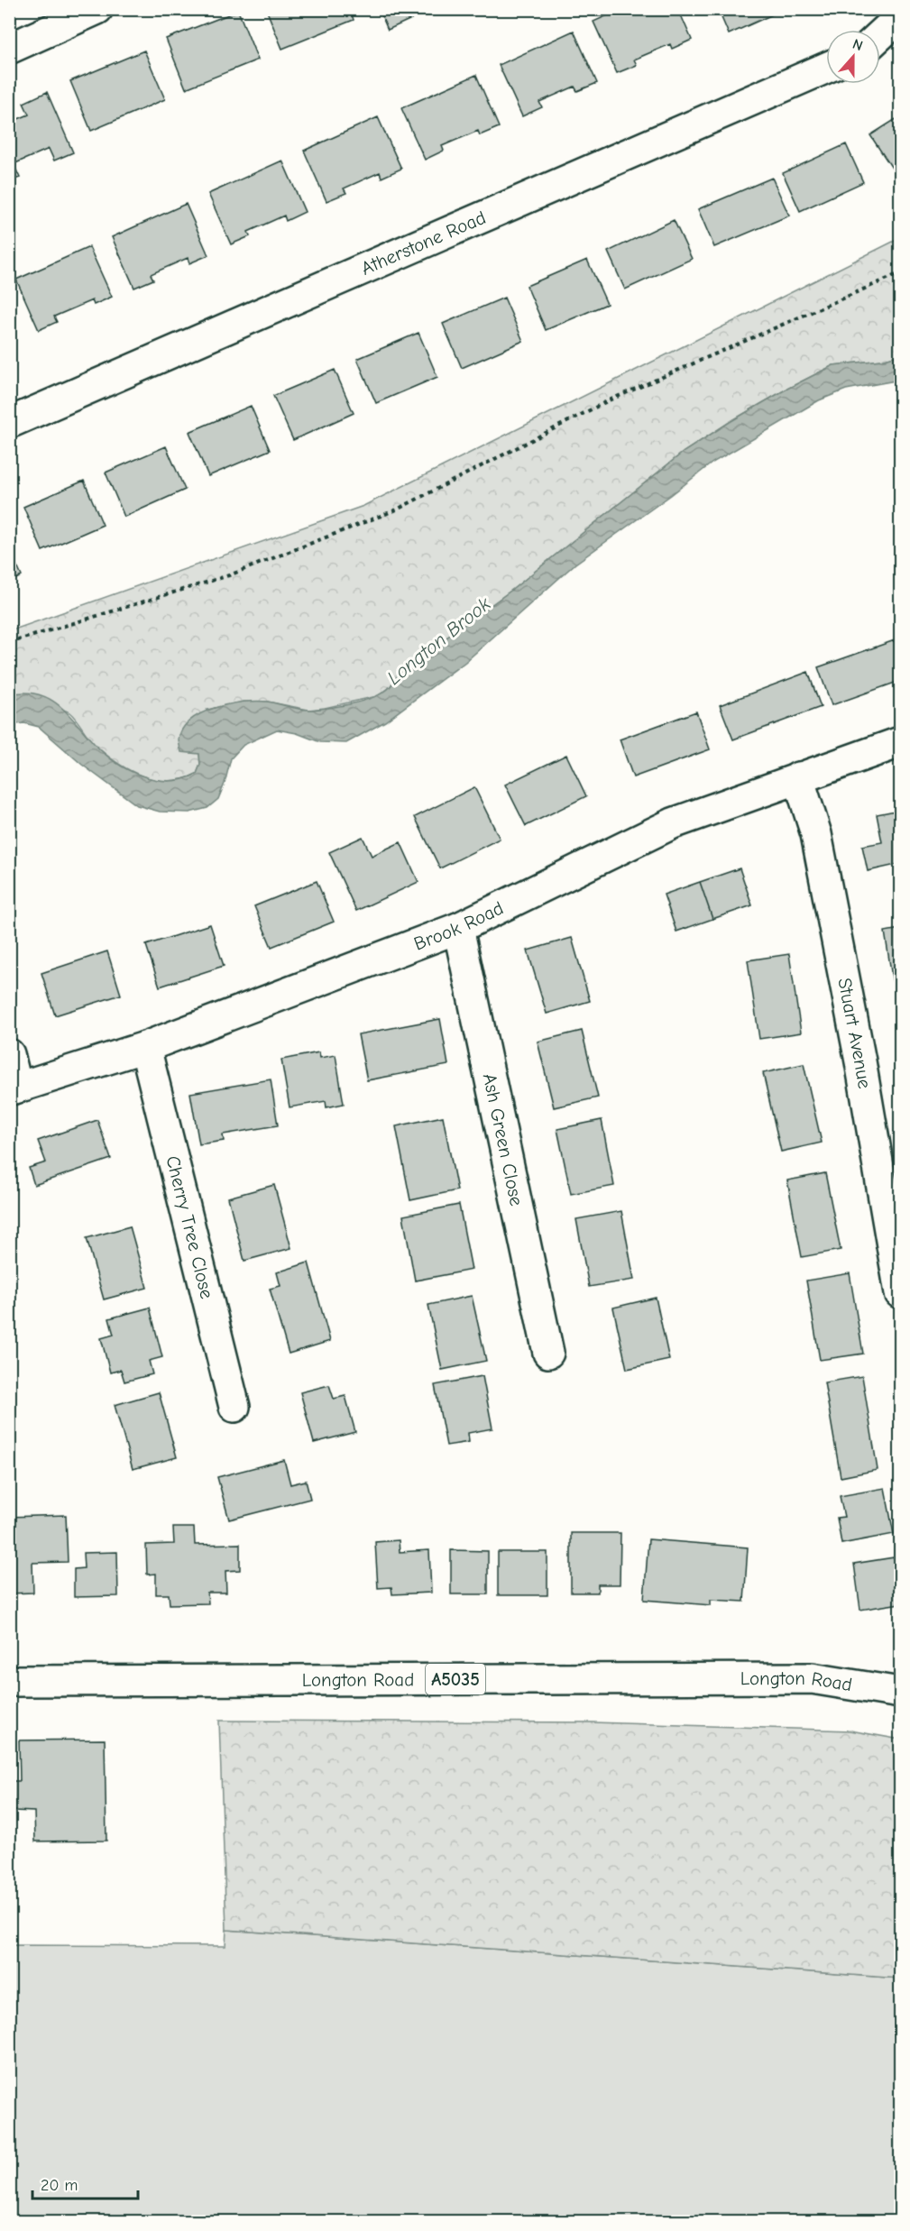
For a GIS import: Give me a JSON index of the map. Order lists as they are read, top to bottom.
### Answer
{
  "streets": {
    "street": [
      "Atherstone Road",
      "Brook Road",
      "Stuart Avenue",
      "Ash Green Close",
      "Cherry Tree Close",
      "A5035",
      "Longton Road"
    ]
  },
  "crossings": [
    ["Brook Road", "Stuart Avenue"],
    ["Brook Road", "Ash Green Close"],
    ["Brook Road", "Cherry Tree Close"]
  ],
  "water": ["Longton Brook"],
  "scale_bar": "20 m",
  "north": "top"
}
